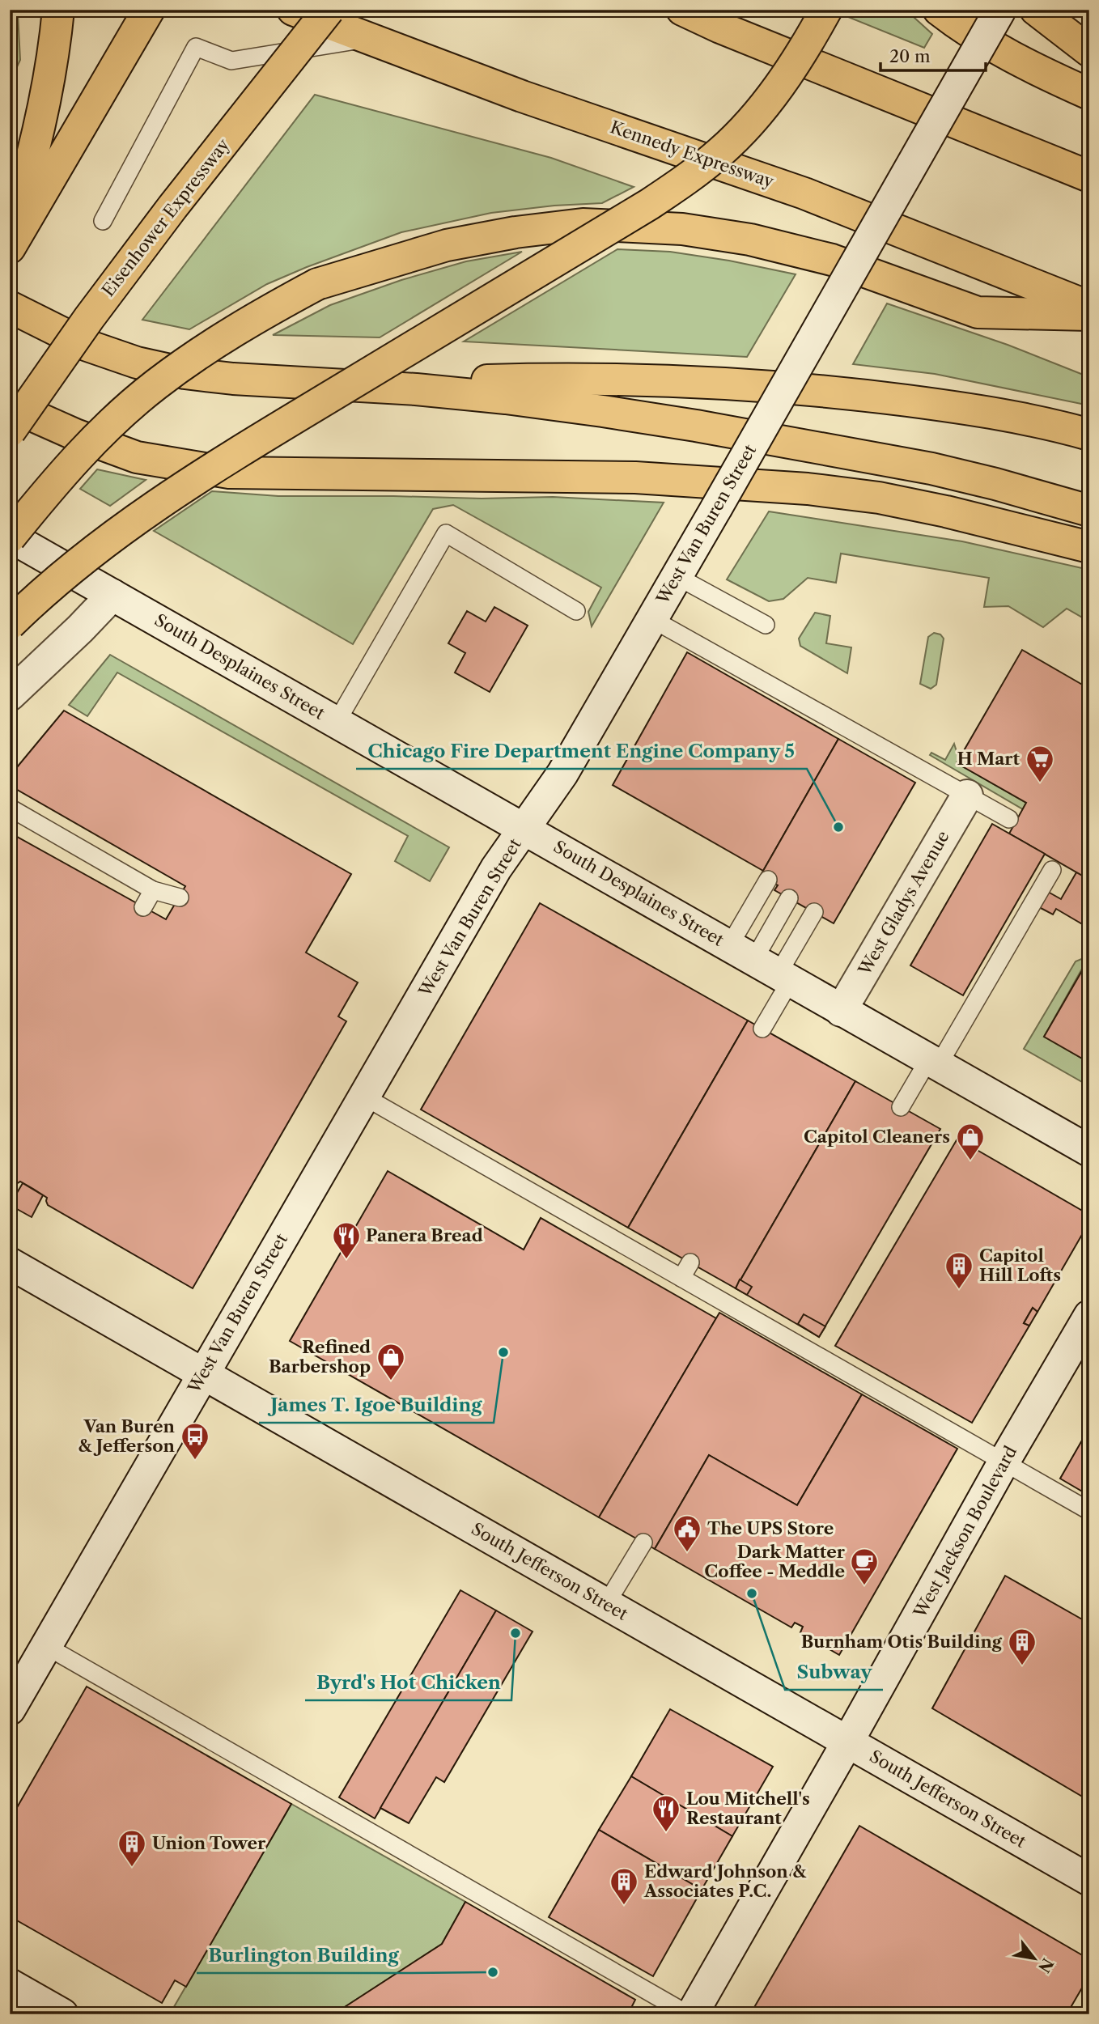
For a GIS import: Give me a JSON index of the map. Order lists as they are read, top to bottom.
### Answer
{
  "streets": {
    "highway": ["Kennedy Expressway", "Eisenhower Expressway"],
    "main road": [
      "West Van Buren Street",
      "South Desplaines Street",
      "West Gladys Avenue",
      "West Jackson Boulevard",
      "South Jefferson Street"
    ]
  },
  "crossings": [
    ["West Van Buren Street", "South Desplaines Street"],
    ["West Van Buren Street", "South Jefferson Street"],
    ["South Desplaines Street", "West Gladys Avenue"],
    ["West Jackson Boulevard", "South Jefferson Street"]
  ],
  "places": {
    "supermarket": ["H Mart"],
    "other": [
      "Chicago Fire Department Engine Company 5",
      "James T. Igoe Building",
      "Subway",
      "Byrd's Hot Chicken",
      "Burlington Building"
    ],
    "shop": ["Capitol Cleaners", "Refined Barbershop"],
    "restaurant": ["Panera Bread", "Lou Mitchell's Restaurant"],
    "building": [
      "Capitol Hill Lofts",
      "Burnham Otis Building",
      "Union Tower",
      "Edward Johnson & Associates P.C."
    ],
    "bus stop": ["Van Buren & Jefferson"],
    "public building": ["The UPS Store"],
    "cafe": ["Dark Matter Coffee - Meddle"]
  },
  "scale_bar": "20 m",
  "north": "bottom right"
}
